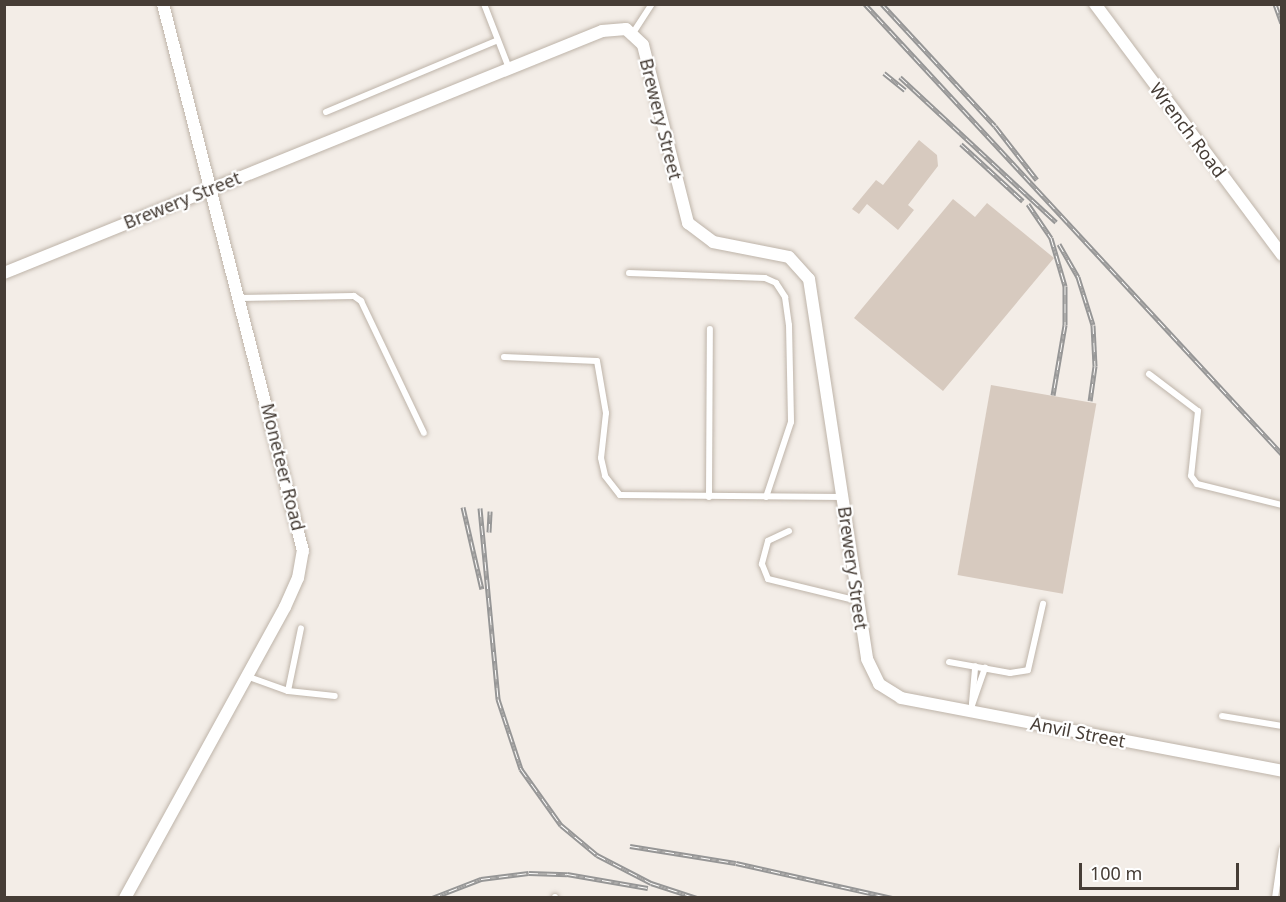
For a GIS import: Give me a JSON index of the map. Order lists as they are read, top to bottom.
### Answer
{
  "streets": {
    "street": [
      "Brewery Street",
      "Wrench Road",
      "Moneteer Road",
      "Anvil Street"
    ]
  },
  "crossings": [
    ["Brewery Street", "Moneteer Road"],
    ["Brewery Street", "Anvil Street"]
  ],
  "scale_bar": "100 m"
}
